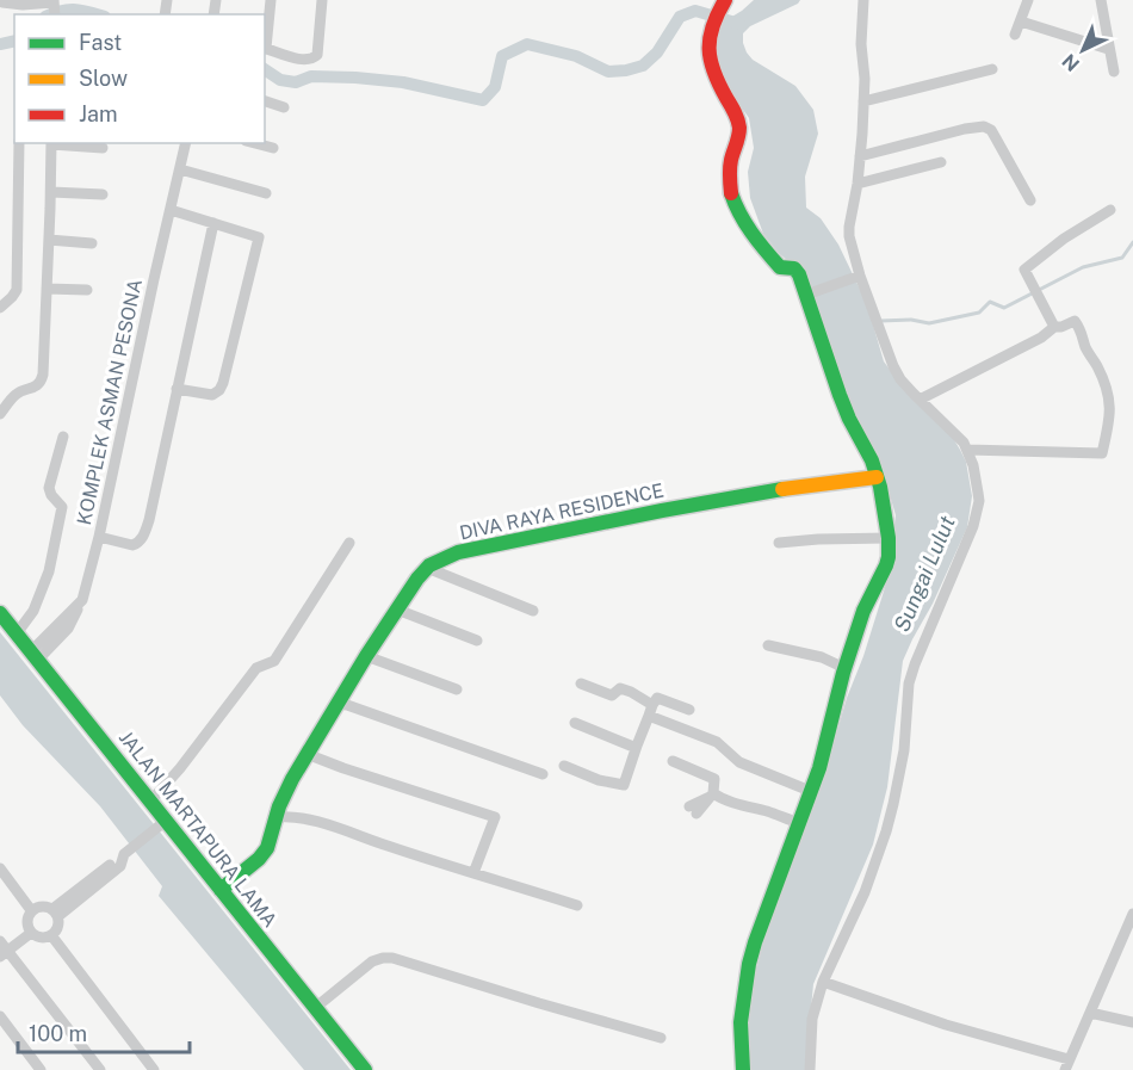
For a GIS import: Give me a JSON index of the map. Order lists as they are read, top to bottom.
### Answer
{
  "streets": {
    "street": ["KOMPLEK ASMAN PESONA", "DIVA RAYA RESIDENCE", "JALAN MARTAPURA LAMA"]
  },
  "crossings": [
    ["KOMPLEK ASMAN PESONA", "JALAN MARTAPURA LAMA"],
    ["DIVA RAYA RESIDENCE", "JALAN MARTAPURA LAMA"]
  ],
  "water": ["Sungai Lulut"],
  "legend": ["Fast", "Slow", "Jam"],
  "scale_bar": "100 m",
  "north": "bottom left"
}
